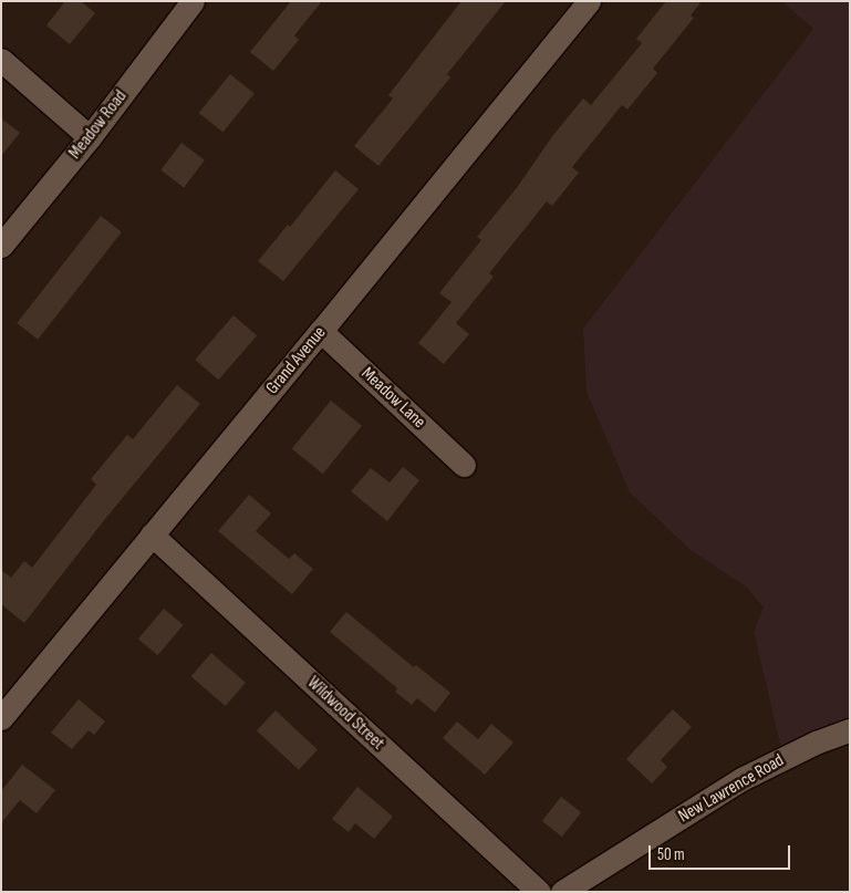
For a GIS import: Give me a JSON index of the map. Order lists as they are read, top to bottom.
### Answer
{
  "streets": {
    "street": [
      "Meadow Road",
      "Grand Avenue",
      "Meadow Lane",
      "Wildwood Street",
      "New Lawrence Road"
    ]
  },
  "crossings": [
    ["Grand Avenue", "Meadow Lane"],
    ["Grand Avenue", "Wildwood Street"]
  ],
  "scale_bar": "50 m"
}
